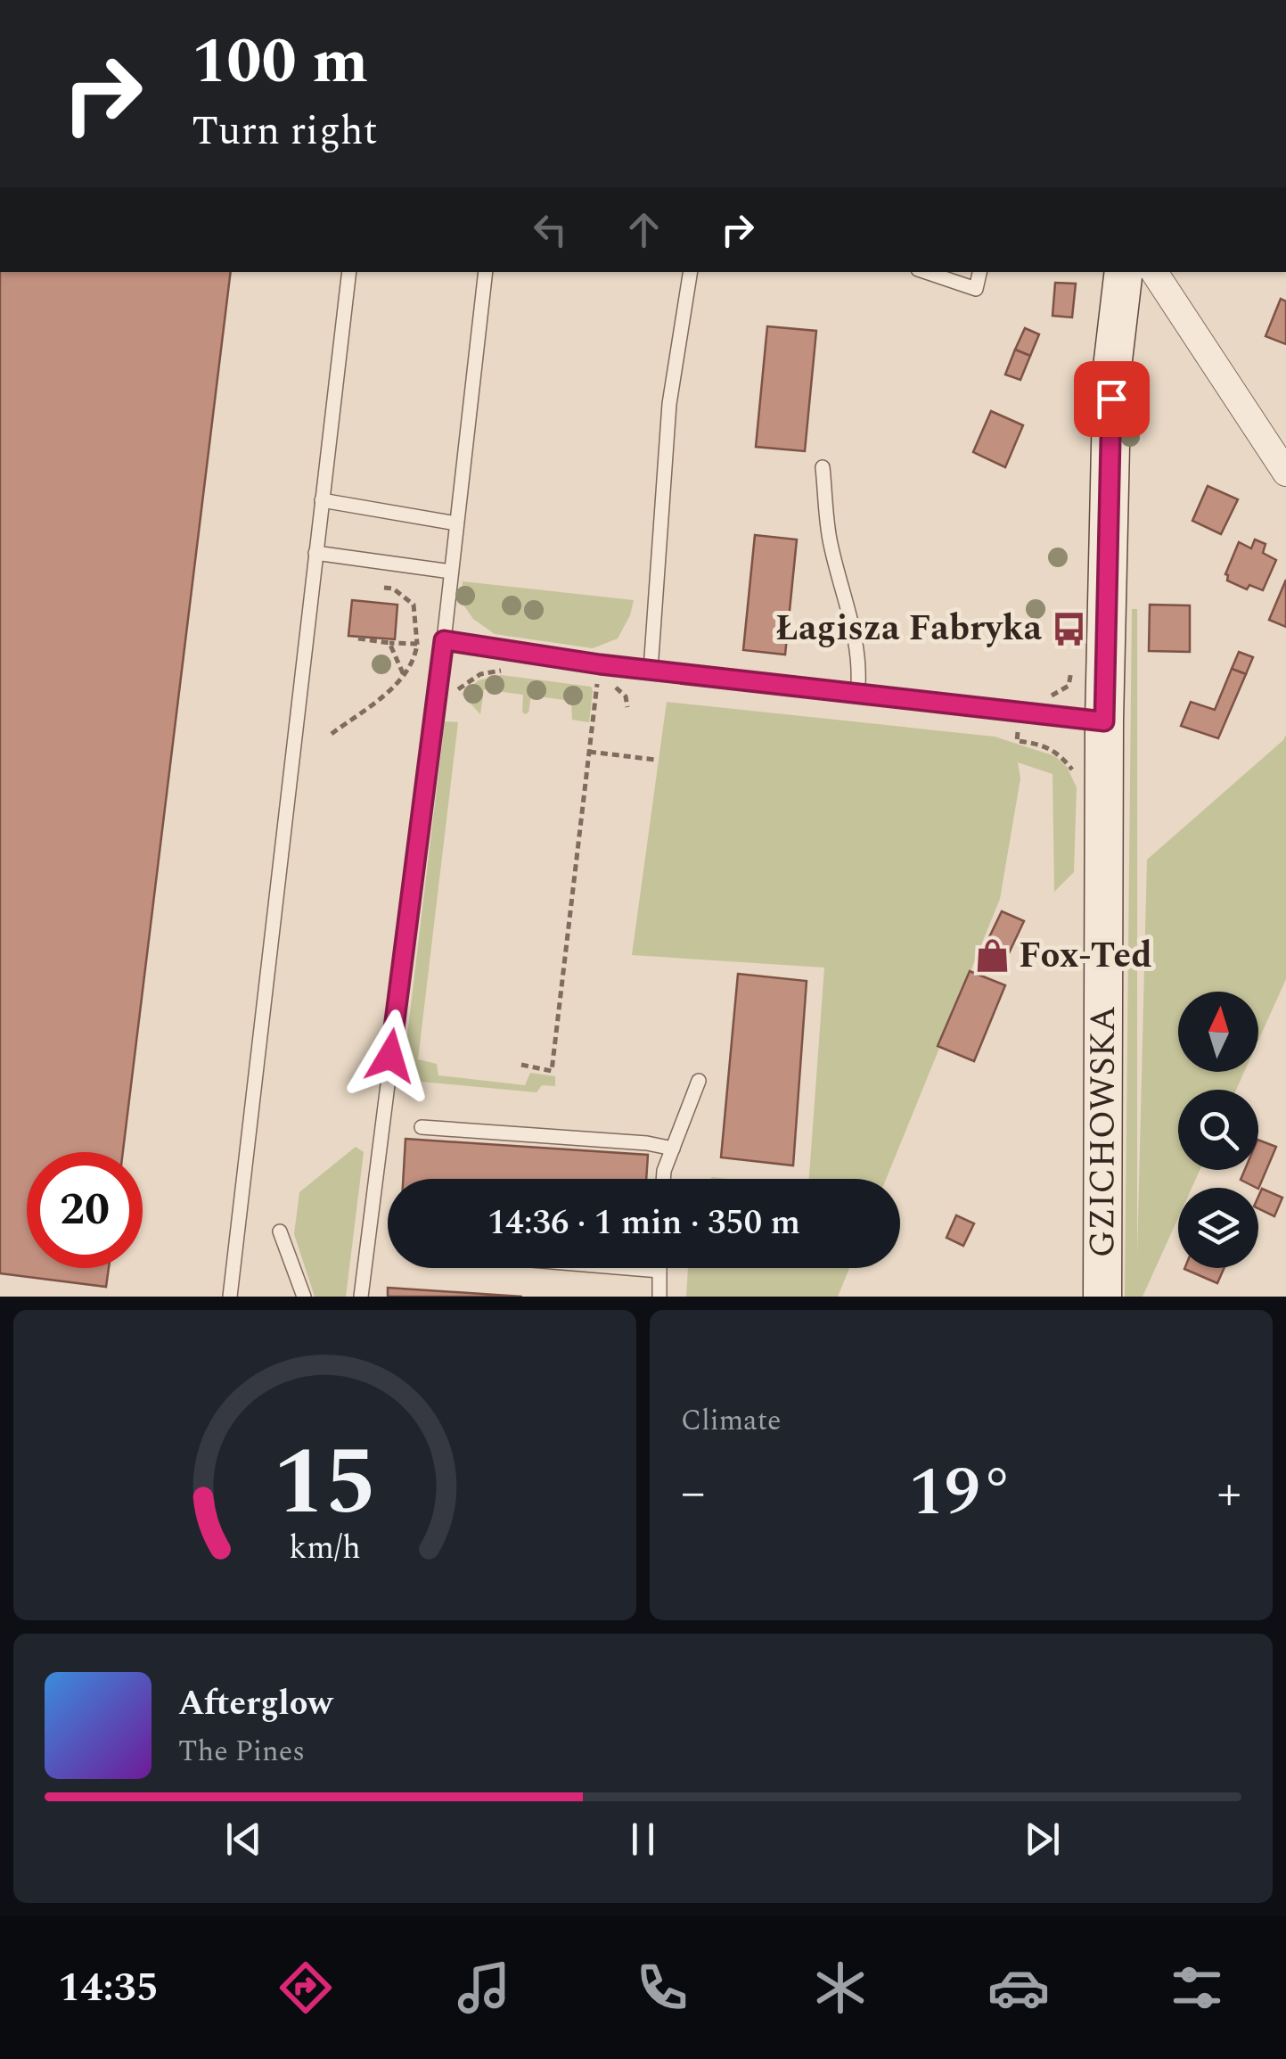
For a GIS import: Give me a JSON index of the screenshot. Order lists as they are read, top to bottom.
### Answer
{
  "streets": {
    "street": ["GZICHOWSKA"]
  },
  "places": {
    "bus stop": ["Łagisza Fabryka"],
    "shop": ["Fox-Ted"]
  },
  "north": "top",
  "page": {
    "turn": ["100 m", "Turn right"],
    "limit": "20",
    "trip": "14:36 · 1 min · 350 m",
    "tile": "Climate",
    "heat": ["−", "19°", "+"],
    "song": ["Afterglow", "The Pines"],
    "tabs": "14:35",
    "gauge": ["15", "km/h"]
  }
}
